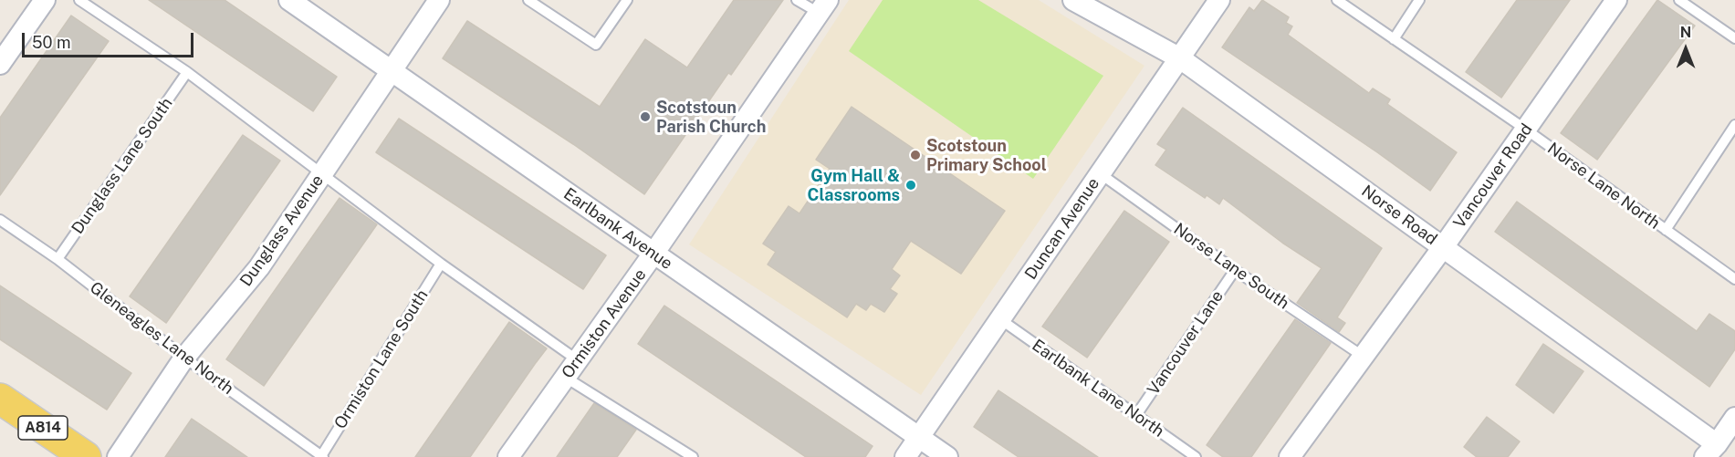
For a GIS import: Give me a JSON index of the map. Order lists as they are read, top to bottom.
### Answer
{
  "streets": {
    "main road": ["A814"],
    "street": [
      "Vancouver Road",
      "Norse Road",
      "Earlbank Avenue",
      "Duncan Avenue",
      "Dunglass Avenue",
      "Ormiston Avenue"
    ],
    "lane": [
      "Dunglass Lane South",
      "Norse Lane North",
      "Norse Lane South",
      "Gleneagles Lane North",
      "Vancouver Lane",
      "Ormiston Lane South",
      "Earlbank Lane North"
    ]
  },
  "crossings": [
    ["Dunglass Lane South", "Gleneagles Lane North"],
    ["Vancouver Road", "Norse Lane North"],
    ["Vancouver Road", "Norse Road"],
    ["Vancouver Road", "Norse Lane South"],
    ["Norse Road", "Duncan Avenue"],
    ["Earlbank Avenue", "Duncan Avenue"],
    ["Earlbank Avenue", "Dunglass Avenue"],
    ["Earlbank Avenue", "Ormiston Avenue"],
    ["Duncan Avenue", "Norse Lane South"],
    ["Duncan Avenue", "Earlbank Lane North"],
    ["Dunglass Avenue", "Gleneagles Lane North"],
    ["Norse Lane South", "Vancouver Lane"],
    ["Gleneagles Lane North", "Ormiston Lane South"],
    ["Vancouver Lane", "Earlbank Lane North"]
  ],
  "places": ["Scotstoun Parish Church", "Scotstoun Primary School", "Gym Hall & Classrooms"],
  "scale_bar": "50 m",
  "north": "top"
}
